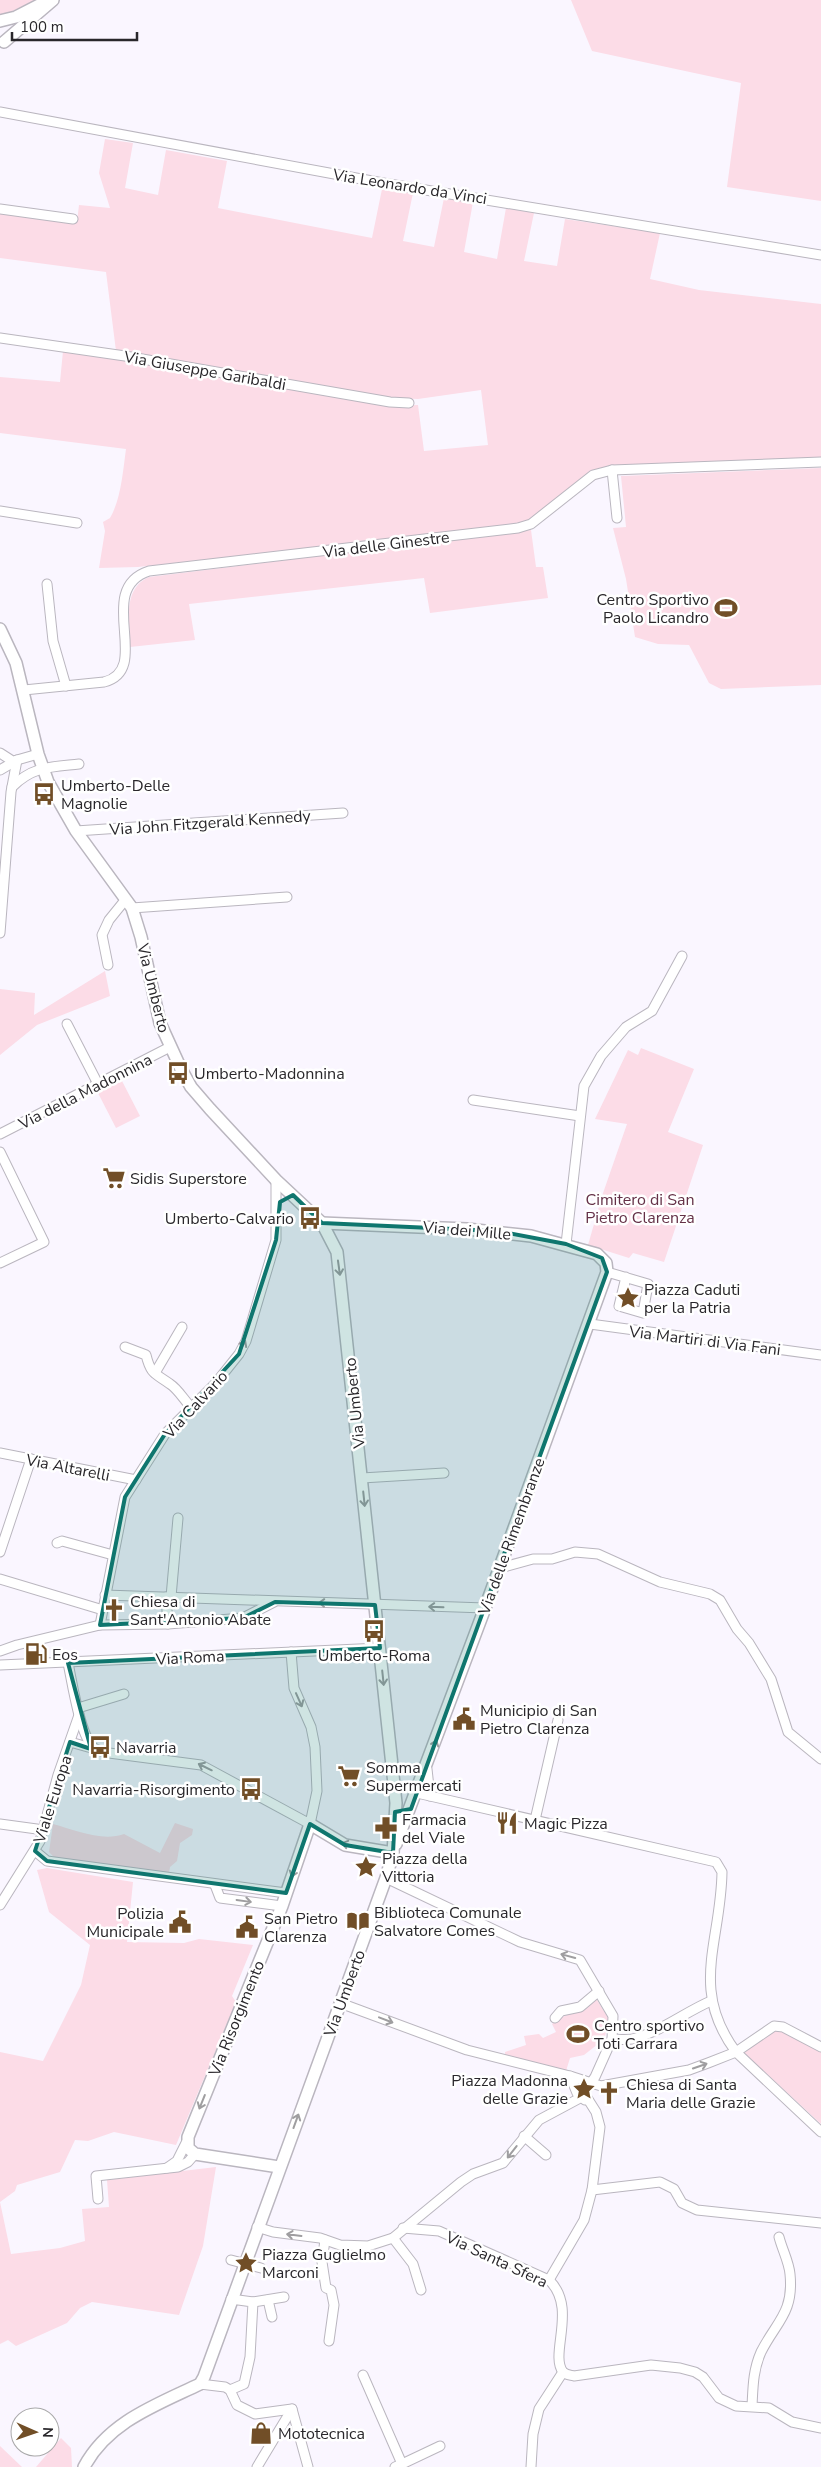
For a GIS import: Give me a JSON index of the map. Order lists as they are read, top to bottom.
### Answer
{
  "streets": {
    "main road": [
      "Via Umberto",
      "Via dei Mille",
      "Via delle Rimembranze",
      "Via Risorgimento"
    ],
    "street": [
      "Via Leonardo da Vinci",
      "Via Giuseppe Garibaldi",
      "Via delle Ginestre",
      "Via John Fitzgerald Kennedy",
      "Via della Madonnina",
      "Via Martiri di Via Fani",
      "Via Calvario",
      "Via Altarelli",
      "Via Roma",
      "Viale Europa",
      "Via Santa Sfera"
    ]
  },
  "crossings": [
    ["Via delle Ginestre", "Via Umberto"],
    ["Via John Fitzgerald Kennedy", "Via Umberto"],
    ["Via Umberto", "Via della Madonnina"],
    ["Via Umberto", "Via dei Mille"],
    ["Via Umberto", "Via Calvario"],
    ["Via Umberto", "Via delle Rimembranze"],
    ["Via Umberto", "Via Roma"],
    ["Via dei Mille", "Via delle Rimembranze"],
    ["Via Martiri di Via Fani", "Via delle Rimembranze"],
    ["Via Calvario", "Via Altarelli"],
    ["Via Roma", "Via Risorgimento"]
  ],
  "one_way": ["Via Calvario", "Via Risorgimento"],
  "parks": ["Cimitero di San Pietro Clarenza"],
  "places": {
    "sports": ["Centro Sportivo Paolo Licandro", "Centro sportivo Toti Carrara"],
    "bus stop": [
      "Umberto-Delle Magnolie",
      "Umberto-Madonnina",
      "Umberto-Calvario",
      "Umberto-Roma",
      "Navarria",
      "Navarria-Risorgimento"
    ],
    "supermarket": ["Sidis Superstore", "Somma Supermercati"],
    "place": [
      "Piazza Caduti per la Patria",
      "Piazza della Vittoria",
      "Piazza Madonna delle Grazie",
      "Piazza Guglielmo Marconi"
    ],
    "church": ["Chiesa di Sant'Antonio Abate", "Chiesa di Santa Maria delle Grazie"],
    "fuel station": ["Eos"],
    "public building": ["Municipio di San Pietro Clarenza", "Polizia Municipale", "San Pietro Clarenza"],
    "restaurant": ["Magic Pizza"],
    "pharmacy": ["Farmacia del Viale"],
    "library": ["Biblioteca Comunale Salvatore Comes"],
    "shop": ["Mototecnica"]
  },
  "scale_bar": "100 m",
  "north": "right"
}
